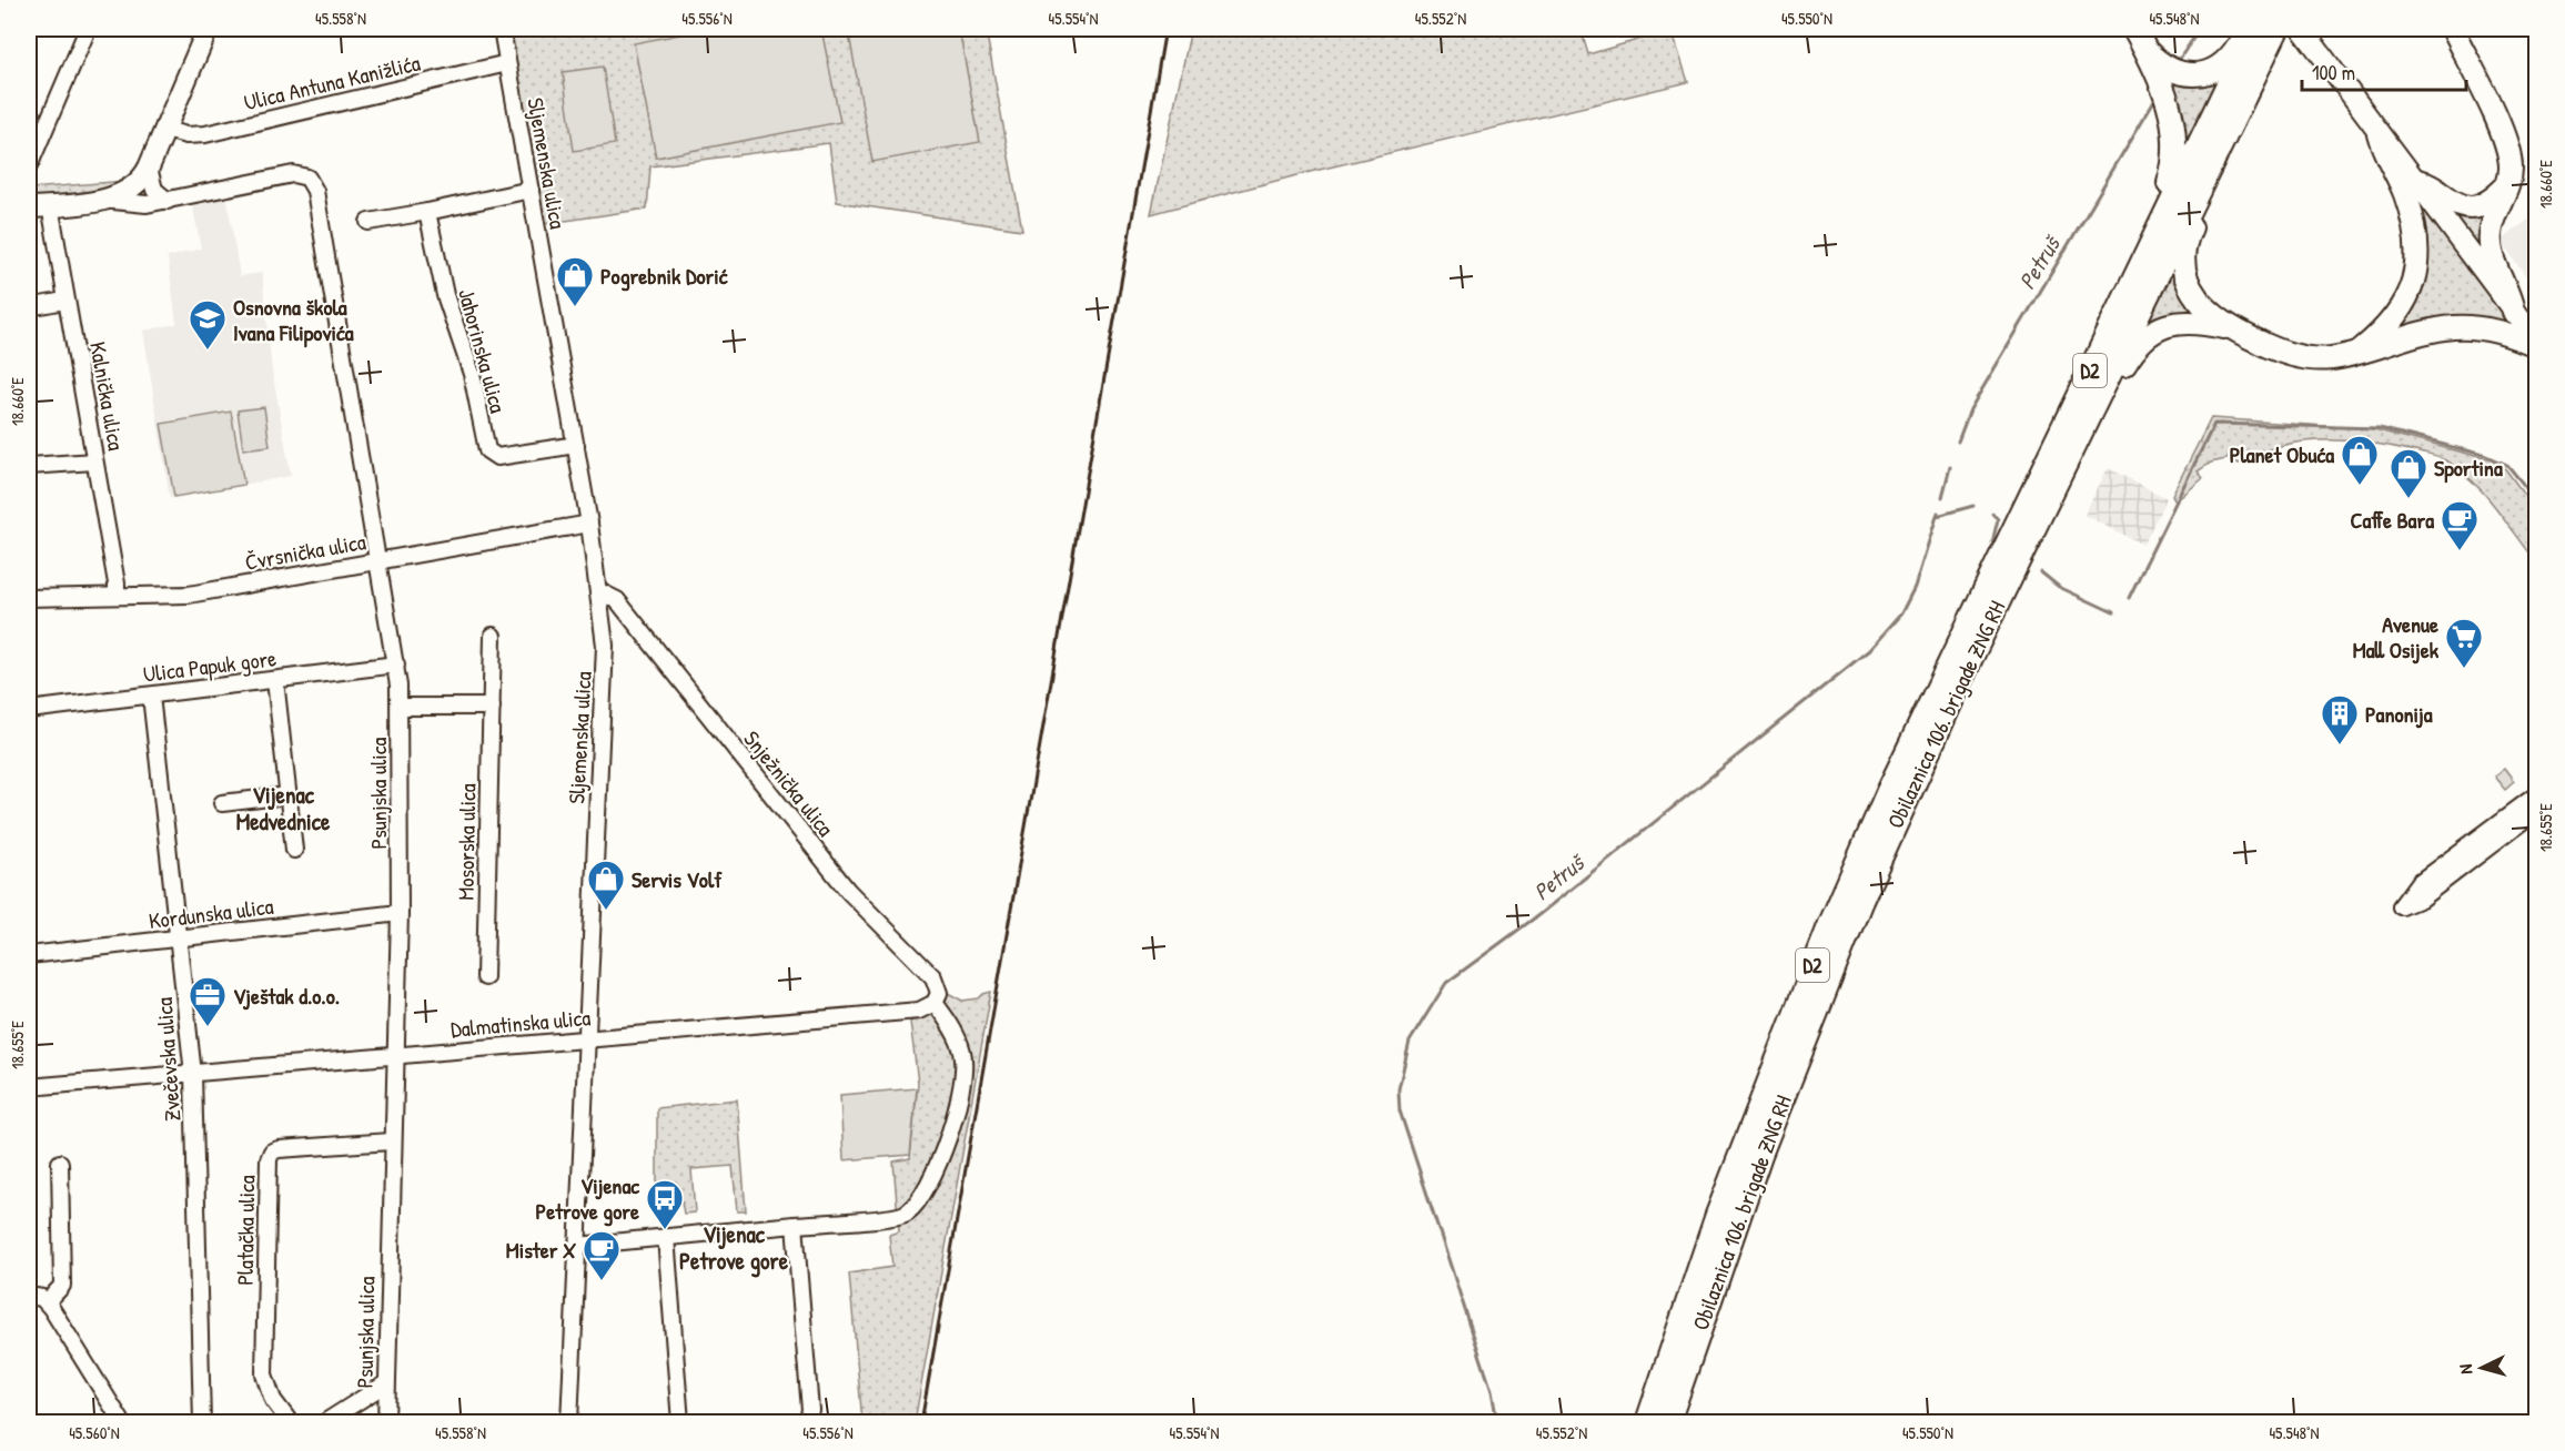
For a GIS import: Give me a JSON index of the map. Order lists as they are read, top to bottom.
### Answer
{
  "streets": {
    "highway": ["D2", "Obilaznica 106. brigade ZNG RH"],
    "street": [
      "Ulica Antuna Kanižlića",
      "Sljemenska ulica",
      "Jahorinska ulica",
      "Kalnička ulica",
      "Čvrsnička ulica",
      "Ulica Papuk gore",
      "Snježnička ulica",
      "Psunjska ulica",
      "Mosorska ulica",
      "Kordunska ulica",
      "Dalmatinska ulica",
      "Zvečevska ulica",
      "Platačka ulica"
    ]
  },
  "crossings": [
    ["Ulica Antuna Kanižlića", "Sljemenska ulica"],
    ["Sljemenska ulica", "Jahorinska ulica"],
    ["Sljemenska ulica", "Čvrsnička ulica"],
    ["Sljemenska ulica", "Snježnička ulica"],
    ["Sljemenska ulica", "Dalmatinska ulica"],
    ["Kalnička ulica", "Čvrsnička ulica"],
    ["Čvrsnička ulica", "Psunjska ulica"],
    ["Ulica Papuk gore", "Psunjska ulica"],
    ["Ulica Papuk gore", "Zvečevska ulica"],
    ["Snježnička ulica", "Dalmatinska ulica"],
    ["Psunjska ulica", "Kordunska ulica"],
    ["Psunjska ulica", "Dalmatinska ulica"],
    ["Psunjska ulica", "Platačka ulica"],
    ["Kordunska ulica", "Zvečevska ulica"],
    ["Dalmatinska ulica", "Zvečevska ulica"]
  ],
  "districts": ["Vijenac Medvednice", "Vijenac Petrove gore"],
  "water": ["Petruš"],
  "places": {
    "shop": [
      "Pogrebnik Dorić",
      "Planet Obuća",
      "Sportina",
      "Servis Volf"
    ],
    "school or university": ["Osnovna škola Ivana Filipovića"],
    "cafe": ["Caffe Bara", "Mister X"],
    "supermarket": ["Avenue Mall Osijek"],
    "building": ["Panonija"],
    "office": ["Vještak d.o.o."],
    "bus stop": ["Vijenac Petrove gore"]
  },
  "scale_bar": "100 m",
  "north": "left",
  "coordinates": [
    "45.558°N",
    "45.556°N",
    "45.554°N",
    "45.552°N",
    "45.550°N",
    "45.548°N",
    "18.660°E",
    "18.655°E",
    "45.560°N"
  ]
}
